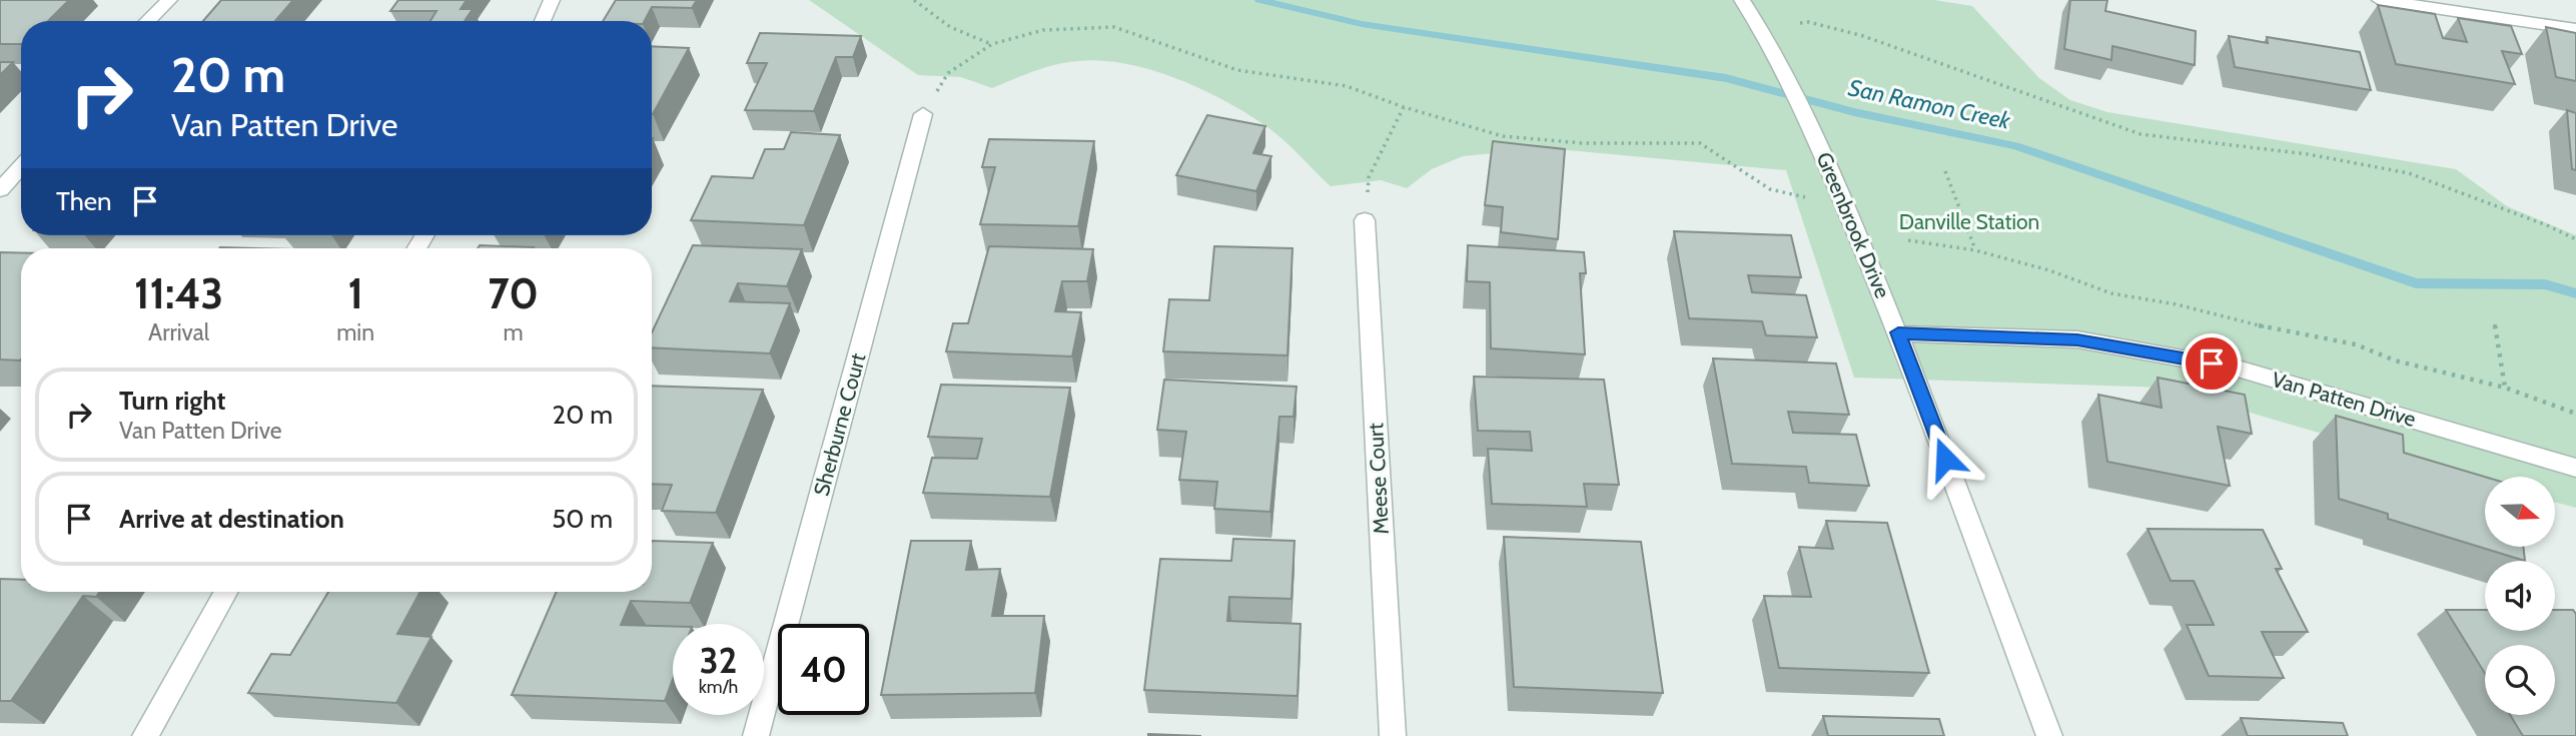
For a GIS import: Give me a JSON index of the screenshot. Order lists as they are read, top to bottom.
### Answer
{
  "streets": {
    "street": [
      "Greenbrook Drive",
      "Van Patten Drive",
      "Sherburne Court",
      "Meese Court"
    ]
  },
  "crossings": [
    ["Greenbrook Drive", "Van Patten Drive"]
  ],
  "water": ["San Ramon Creek"],
  "parks": ["Danville Station"],
  "north": "right",
  "page": {
    "turn": ["20 m", "Van Patten Drive"],
    "then": "Then",
    "eta": [
      "11:43",
      "Arrival",
      "1",
      "min",
      "70",
      "m"
    ],
    "list": [
      {
        "name": "Turn right",
        "note": "Van Patten Drive",
        "value": "20 m"
      },
      {
        "name": "Arrive at destination",
        "value": "50 m"
      }
    ],
    "speed": "32 km/h",
    "limit": "40"
  }
}
